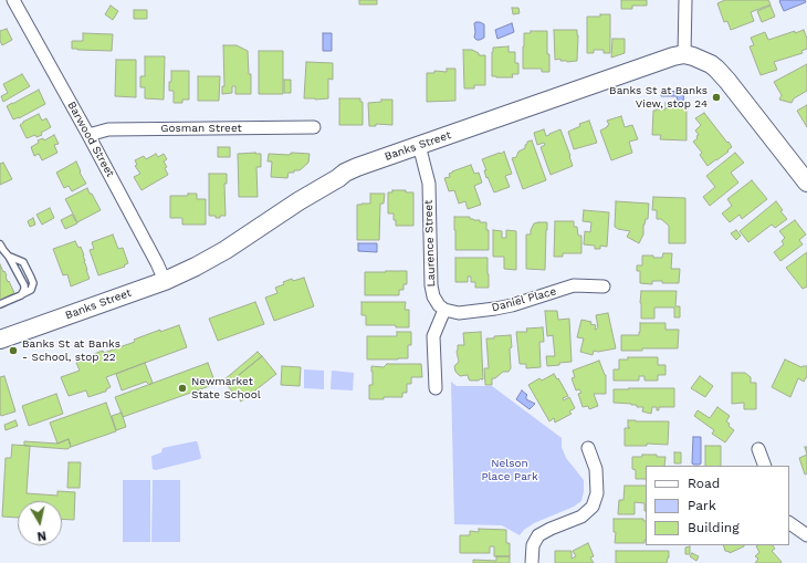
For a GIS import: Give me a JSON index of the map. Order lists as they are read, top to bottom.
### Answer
{
  "streets": {
    "main road": ["Banks Street"],
    "street": [
      "Gosman Street",
      "Barwood Street",
      "Laurence Street",
      "Daniel Place"
    ]
  },
  "crossings": [
    ["Gosman Street", "Barwood Street"],
    ["Barwood Street", "Banks Street"],
    ["Banks Street", "Laurence Street"],
    ["Laurence Street", "Daniel Place"]
  ],
  "parks": ["Nelson Place Park"],
  "places": ["Banks St at Banks View, stop 24", "Banks St at Banks - School, stop 22", "Newmarket State School"],
  "legend": ["Road", "Park", "Building"],
  "north": "bottom"
}
